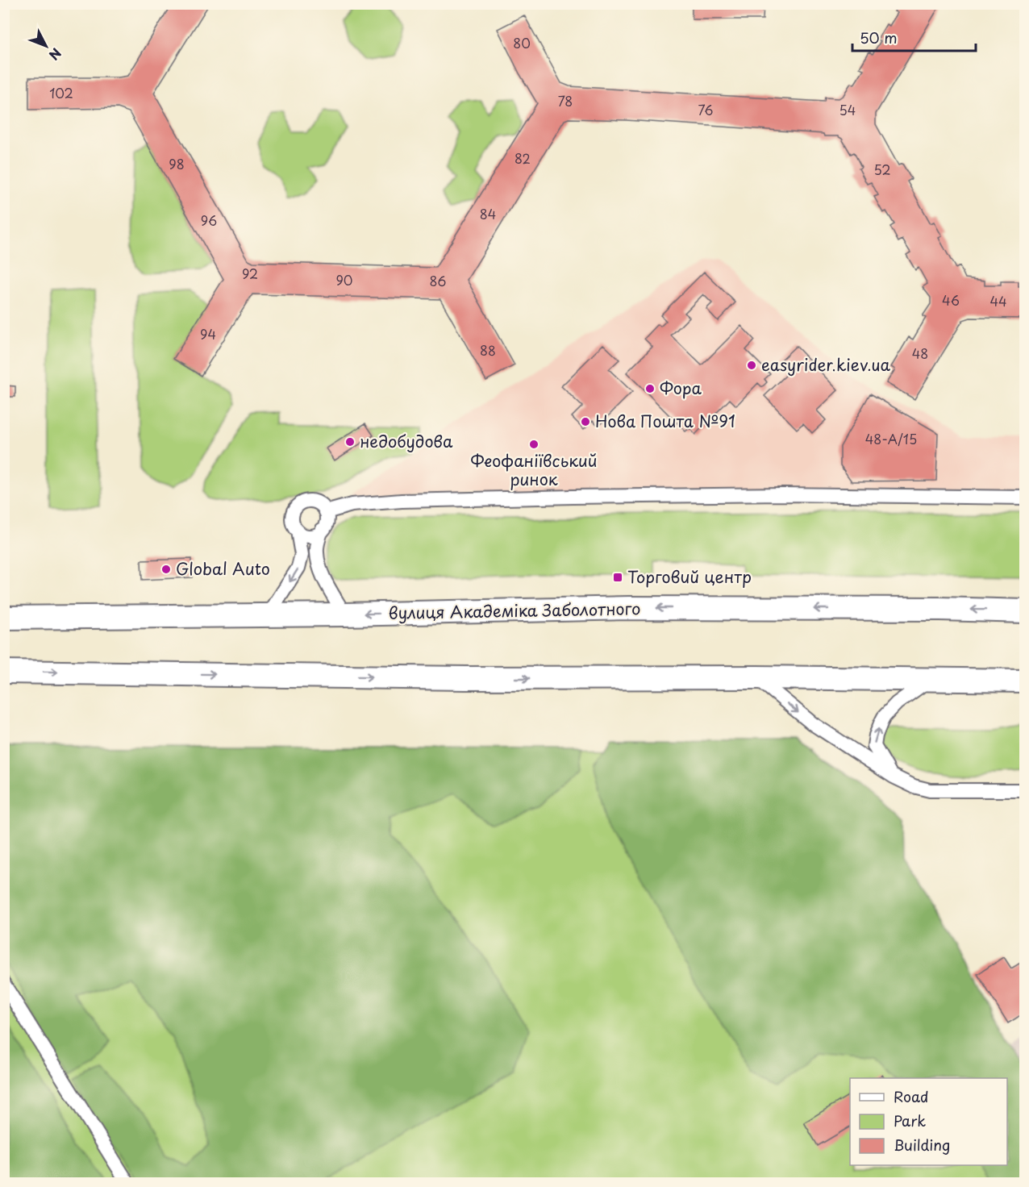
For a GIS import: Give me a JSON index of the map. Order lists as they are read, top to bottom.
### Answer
{
  "streets": {
    "highway": ["вулиця Академіка Заболотного"]
  },
  "places": {
    "other": [
      "easyrider.kiev.ua",
      "Фора",
      "Нова Пошта №91",
      "недобудова",
      "Феофаніївський ринок",
      "Global Auto"
    ],
    "transit": ["Торговий центр"]
  },
  "house_numbers": [
    "80",
    "102",
    "78",
    "76",
    "54",
    "82",
    "98",
    "52",
    "84",
    "96",
    "92",
    "90",
    "86",
    "46",
    "44",
    "94",
    "88",
    "48",
    "48-А/15"
  ],
  "legend": ["Road", "Park", "Building"],
  "scale_bar": "50 m",
  "north": "bottom right"
}
